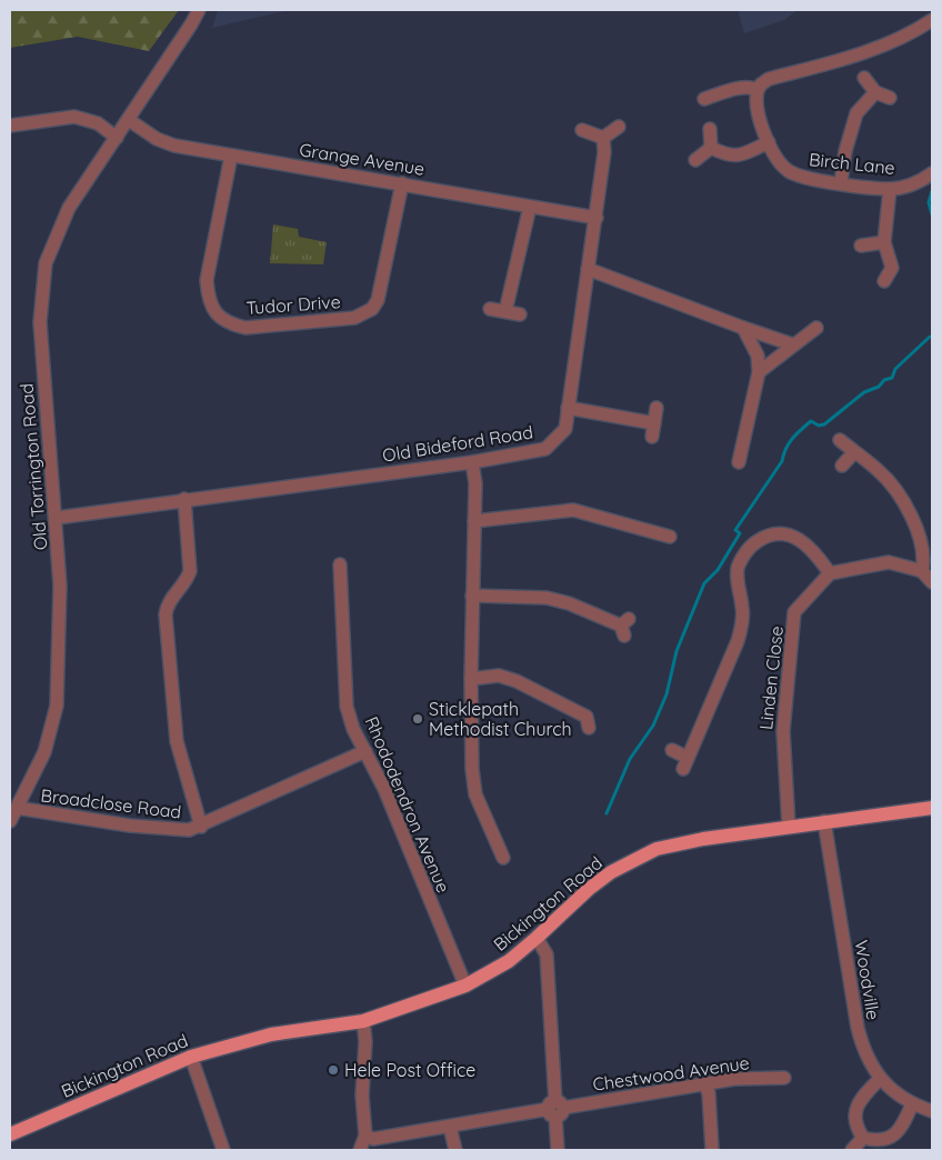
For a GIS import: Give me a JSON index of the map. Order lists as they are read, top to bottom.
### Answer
{
  "streets": {
    "main road": ["Bickington Road"],
    "street": [
      "Grange Avenue",
      "Birch Lane",
      "Tudor Drive",
      "Old Bideford Road",
      "Old Torrington Road",
      "Linden Close",
      "Broadclose Road",
      "Rhododendron Avenue",
      "Woodville",
      "Chestwood Avenue"
    ]
  },
  "crossings": [
    ["Grange Avenue", "Tudor Drive"],
    ["Grange Avenue", "Old Bideford Road"],
    ["Grange Avenue", "Old Torrington Road"],
    ["Old Bideford Road", "Old Torrington Road"],
    ["Old Bideford Road", "Broadclose Road"],
    ["Old Torrington Road", "Broadclose Road"],
    ["Linden Close", "Bickington Road"],
    ["Broadclose Road", "Rhododendron Avenue"],
    ["Rhododendron Avenue", "Bickington Road"],
    ["Bickington Road", "Woodville"]
  ],
  "places": ["Sticklepath Methodist Church", "Hele Post Office"]
}
